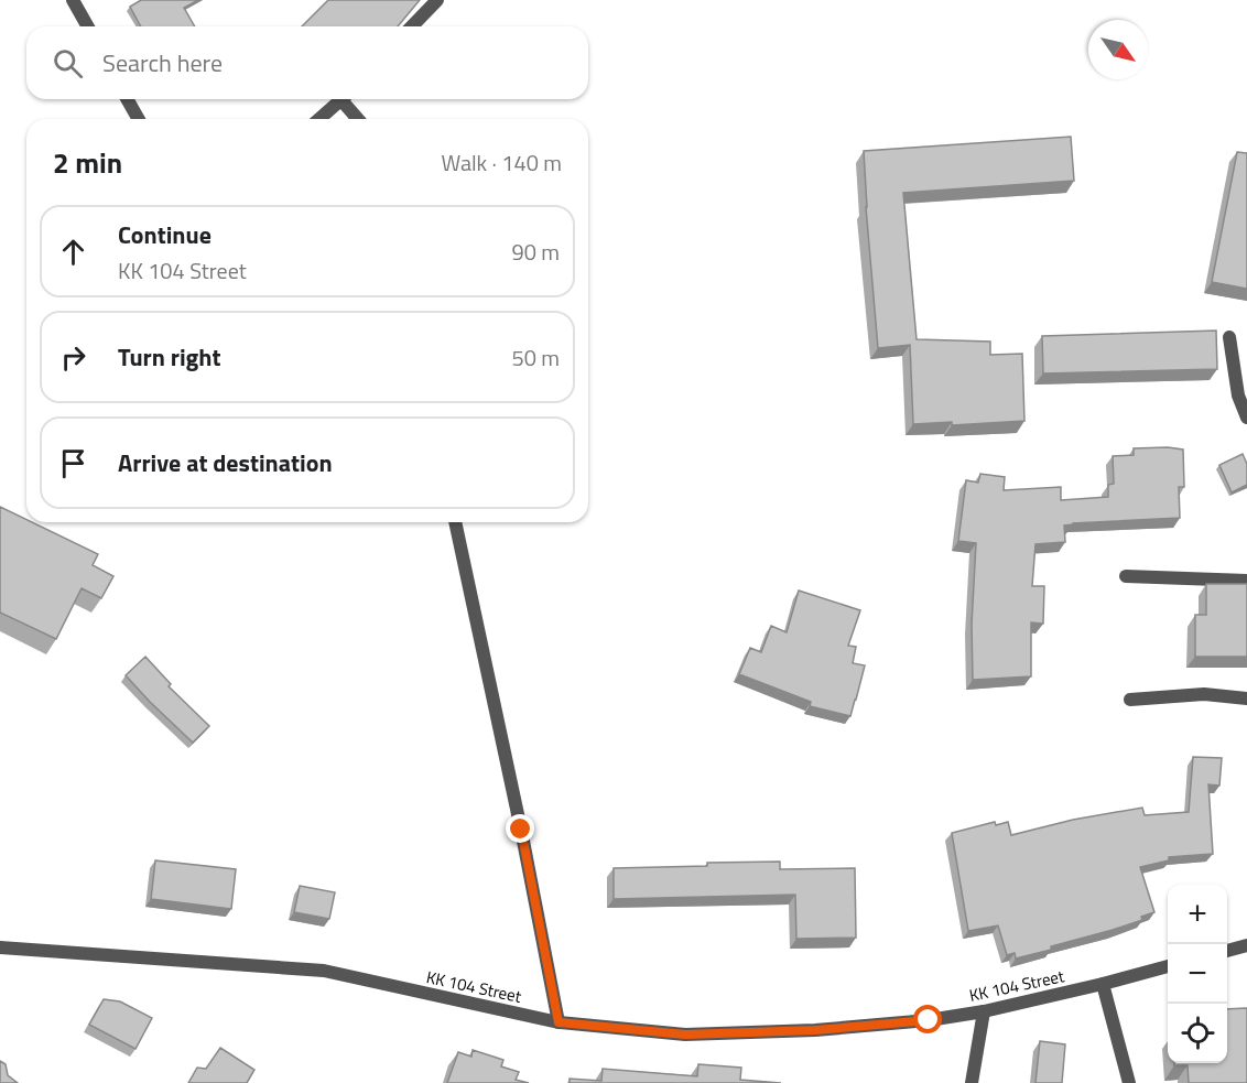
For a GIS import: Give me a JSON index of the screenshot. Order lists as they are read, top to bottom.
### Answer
{
  "streets": {
    "street": ["KK 104 Street"]
  },
  "north": "bottom right",
  "page": {
    "search": "Search here",
    "heading": ["2 min", "Walk · 140 m"],
    "list": [
      ["Continue", "KK 104 Street", "90 m"],
      ["Turn right", "50 m"],
      "Arrive at destination"
    ],
    "map_buttons": ["+", "−"]
  }
}
